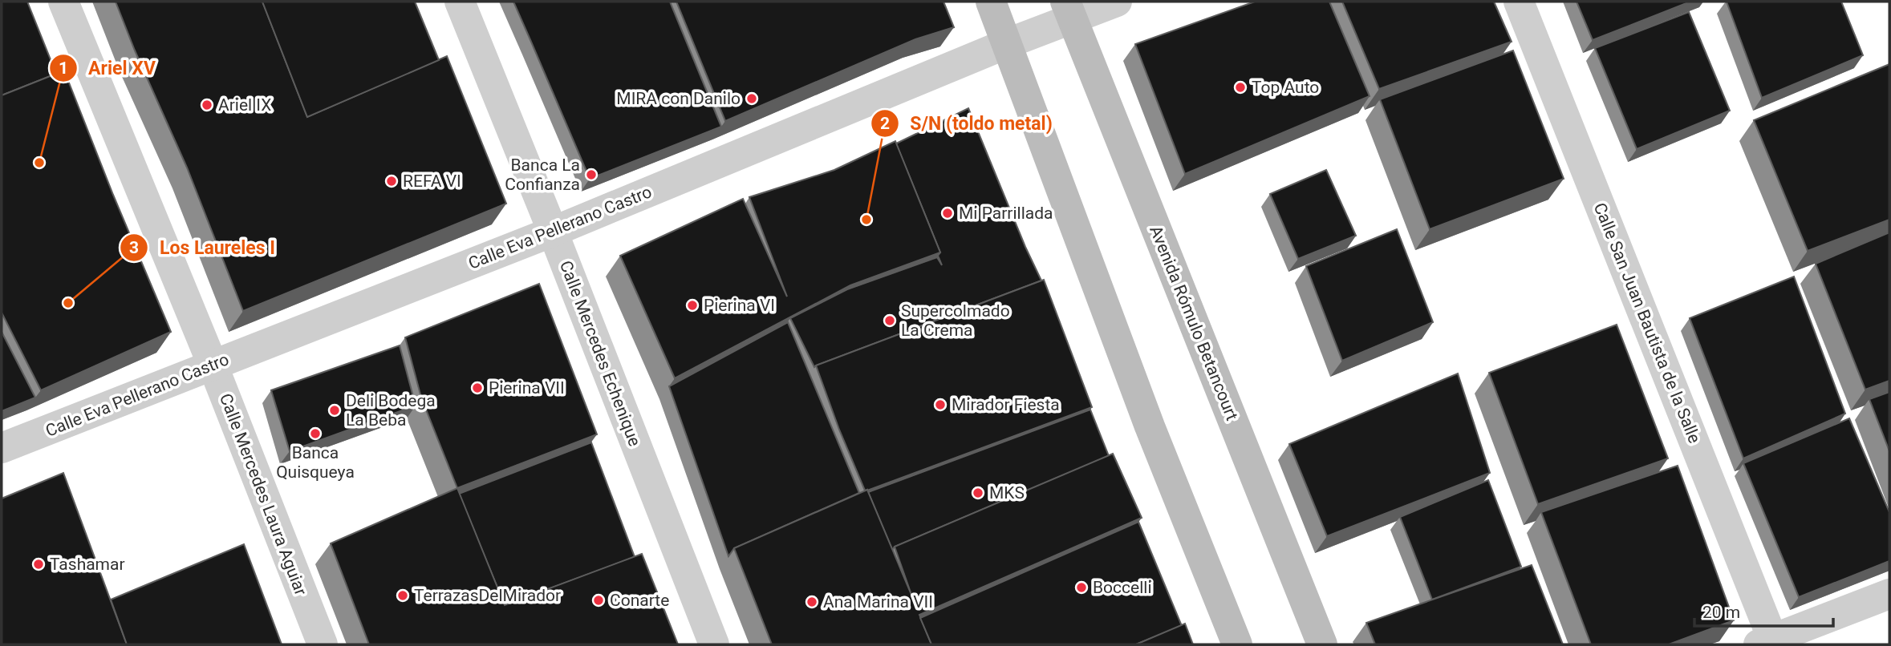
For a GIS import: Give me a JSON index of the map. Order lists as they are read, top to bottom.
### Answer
{
  "streets": {
    "main road": ["Avenida Rómulo Betancourt"],
    "street": [
      "Calle Eva Pellerano Castro",
      "Calle San Juan Bautista de la Salle",
      "Calle Mercedes Echenique",
      "Calle Mercedes Laura Aguiar"
    ]
  },
  "crossings": [
    ["Calle Eva Pellerano Castro", "Avenida Rómulo Betancourt"],
    ["Calle Eva Pellerano Castro", "Calle Mercedes Echenique"],
    ["Calle Eva Pellerano Castro", "Calle Mercedes Laura Aguiar"]
  ],
  "places": [
    "Top Auto",
    "MIRA con Danilo",
    "Ariel IX",
    "Ariel XV",
    "Banca La Confianza",
    "REFA VI",
    "Mi Parrillada",
    "S/N (toldo metal)",
    "Los Laureles I",
    "Pierina VI",
    "Supercolmado La Crema",
    "Pierina VII",
    "Mirador Fiesta",
    "Deli Bodega La Beba",
    "Banca Quisqueya",
    "MKS",
    "Tashamar",
    "Boccelli",
    "TerrazasDelMirador",
    "Conarte",
    "Ana Marina VII"
  ],
  "scale_bar": "20 m"
}
